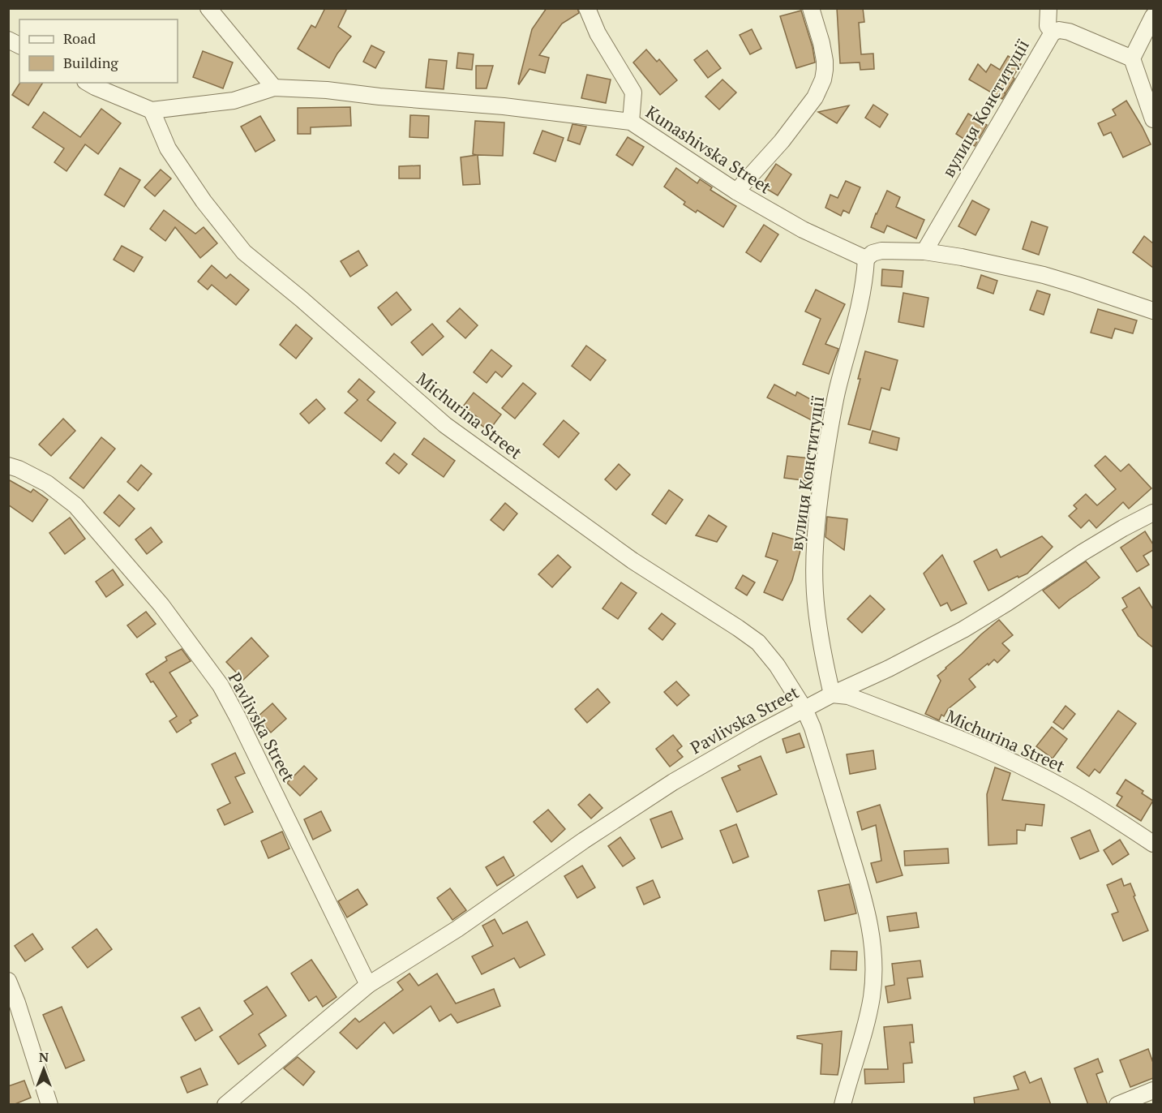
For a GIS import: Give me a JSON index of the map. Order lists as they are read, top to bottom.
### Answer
{
  "streets": {
    "street": [
      "вулиця Конституції",
      "Kunashivska Street",
      "Michurina Street",
      "Pavlivska Street"
    ]
  },
  "crossings": [
    ["вулиця Конституції", "Kunashivska Street"],
    ["вулиця Конституції", "Michurina Street"],
    ["вулиця Конституції", "Pavlivska Street"],
    ["Kunashivska Street", "Michurina Street"],
    ["Michurina Street", "Pavlivska Street"]
  ],
  "legend": ["Road", "Building"],
  "north": "top"
}
